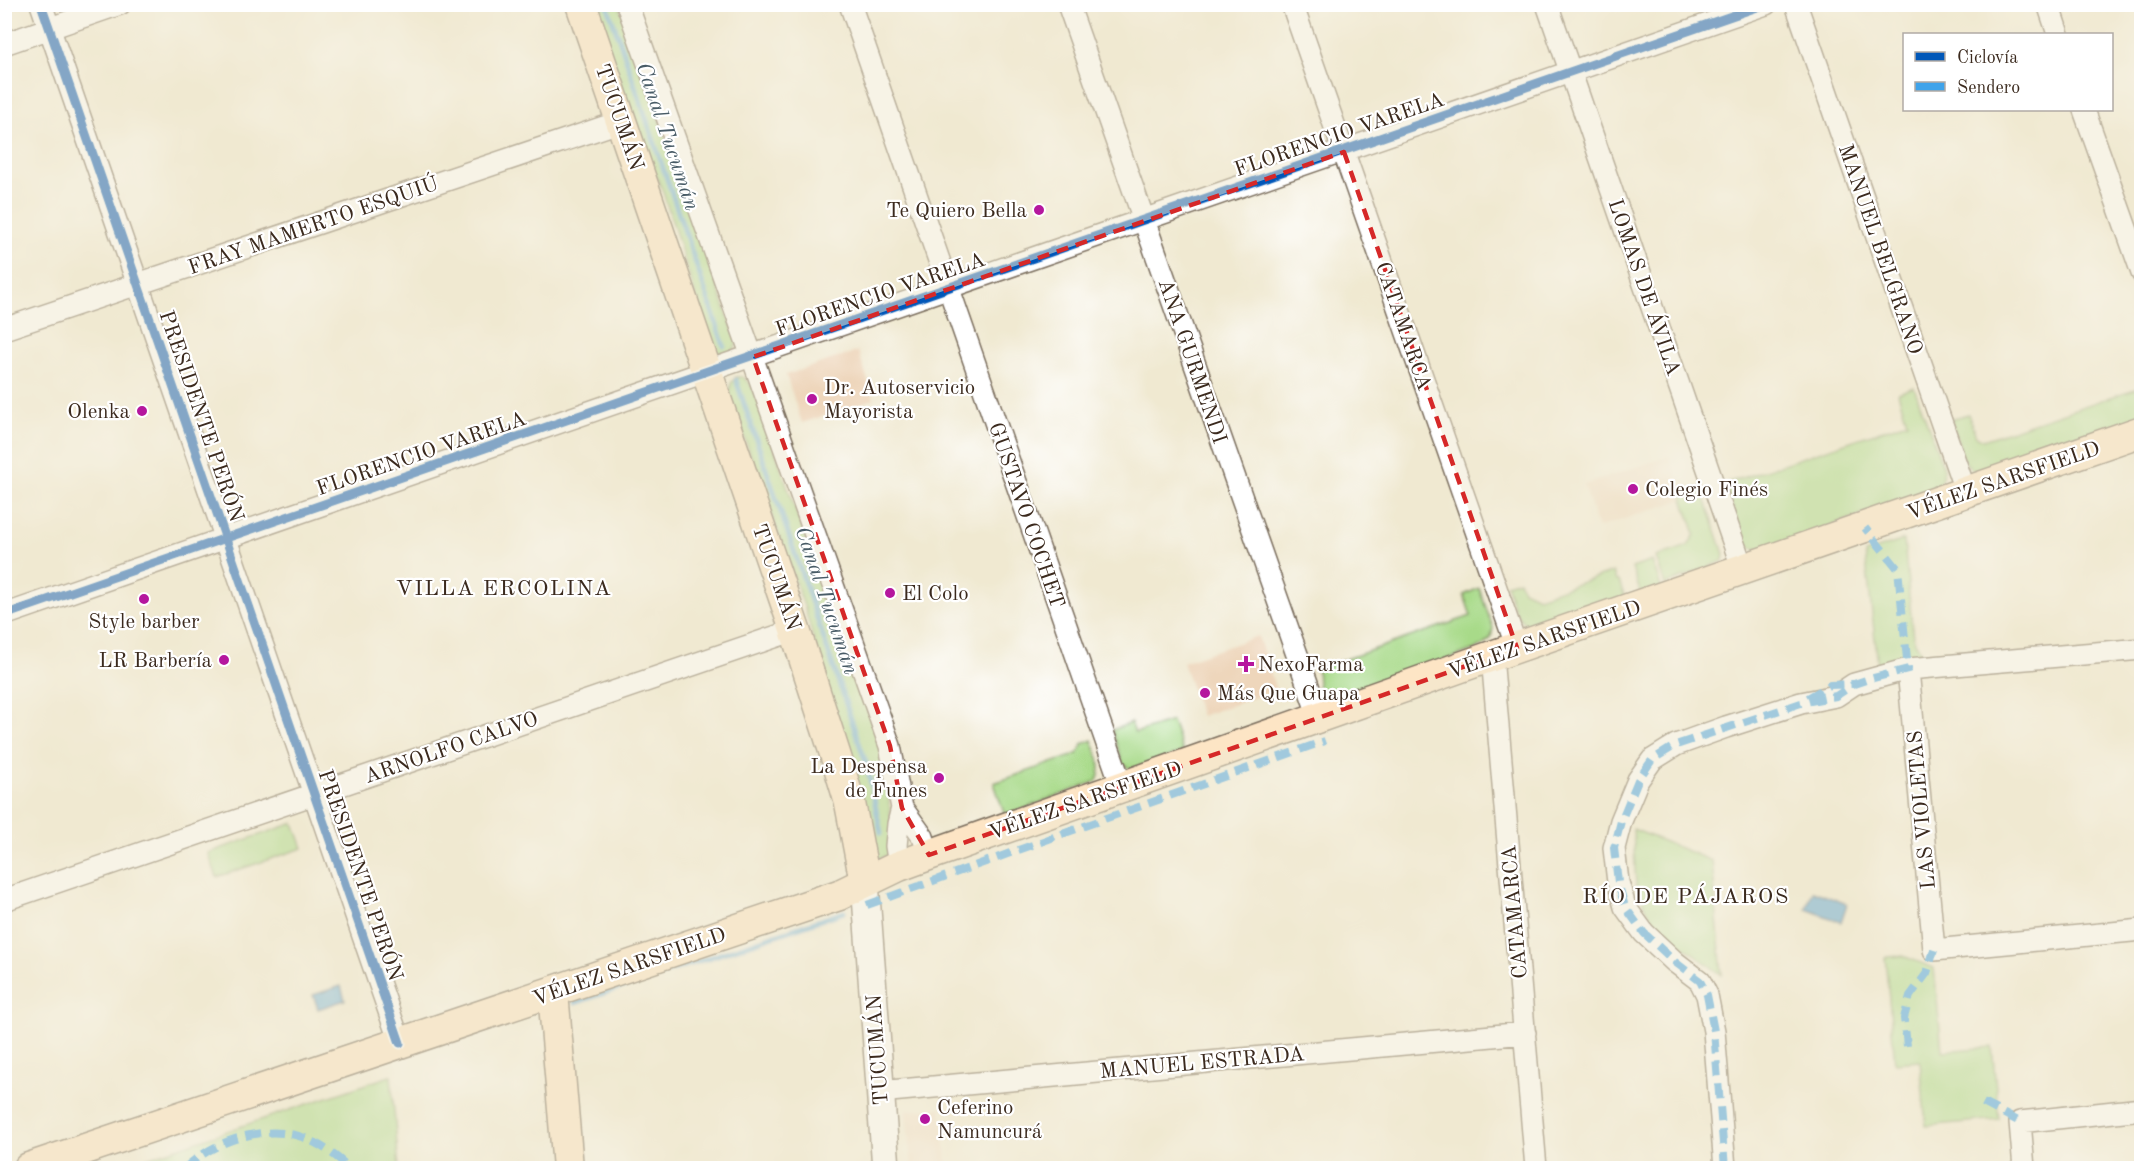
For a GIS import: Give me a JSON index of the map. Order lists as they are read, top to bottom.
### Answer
{
  "streets": {
    "main road": ["TUCUMÁN", "VÉLEZ SARSFIELD"],
    "street": [
      "FLORENCIO VARELA",
      "FRAY MAMERTO ESQUIÚ",
      "MANUEL BELGRANO",
      "LOMAS DE ÁVILA",
      "CATAMARCA",
      "ANA GURMENDI",
      "PRESIDENTE PERÓN",
      "GUSTAVO COCHET",
      "ARNOLFO CALVO",
      "LAS VIOLETAS",
      "MANUEL ESTRADA"
    ]
  },
  "crossings": [
    ["TUCUMÁN", "FLORENCIO VARELA"],
    ["TUCUMÁN", "FRAY MAMERTO ESQUIÚ"],
    ["TUCUMÁN", "VÉLEZ SARSFIELD"],
    ["TUCUMÁN", "ARNOLFO CALVO"],
    ["TUCUMÁN", "MANUEL ESTRADA"],
    ["FLORENCIO VARELA", "LOMAS DE ÁVILA"],
    ["FLORENCIO VARELA", "CATAMARCA"],
    ["FLORENCIO VARELA", "ANA GURMENDI"],
    ["FLORENCIO VARELA", "PRESIDENTE PERÓN"],
    ["FLORENCIO VARELA", "GUSTAVO COCHET"],
    ["FRAY MAMERTO ESQUIÚ", "PRESIDENTE PERÓN"],
    ["MANUEL BELGRANO", "VÉLEZ SARSFIELD"],
    ["LOMAS DE ÁVILA", "VÉLEZ SARSFIELD"],
    ["CATAMARCA", "VÉLEZ SARSFIELD"],
    ["CATAMARCA", "MANUEL ESTRADA"],
    ["ANA GURMENDI", "VÉLEZ SARSFIELD"],
    ["PRESIDENTE PERÓN", "VÉLEZ SARSFIELD"],
    ["PRESIDENTE PERÓN", "ARNOLFO CALVO"],
    ["VÉLEZ SARSFIELD", "GUSTAVO COCHET"]
  ],
  "districts": ["VILLA ERCOLINA", "RÍO DE PÁJAROS"],
  "water": ["Canal Tucumán"],
  "places": {
    "other": [
      "Te Quiero Bella",
      "Dr. Autoservicio Mayorista",
      "Olenka",
      "Colegio Finés",
      "El Colo",
      "Style barber",
      "LR Barbería",
      "Más Que Guapa",
      "La Despensa de Funes",
      "Ceferino Namuncurá"
    ],
    "health": ["NexoFarma"]
  },
  "legend": ["Ciclovía", "Sendero"]
}
